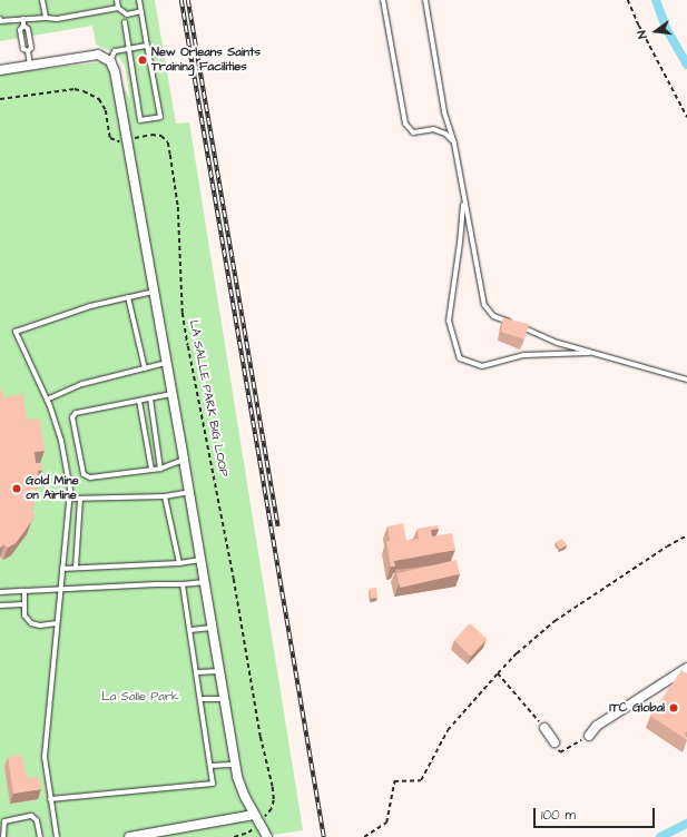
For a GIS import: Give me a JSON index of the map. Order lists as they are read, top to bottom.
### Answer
{
  "streets": {
    "path": ["LA SALLE PARK BIG LOOP"]
  },
  "parks": ["La Salle Park"],
  "places": ["New Orleans Saints Training Facilities", "Gold Mine on Airline", "ITC Global"],
  "scale_bar": "100 m",
  "north": "left"
}
